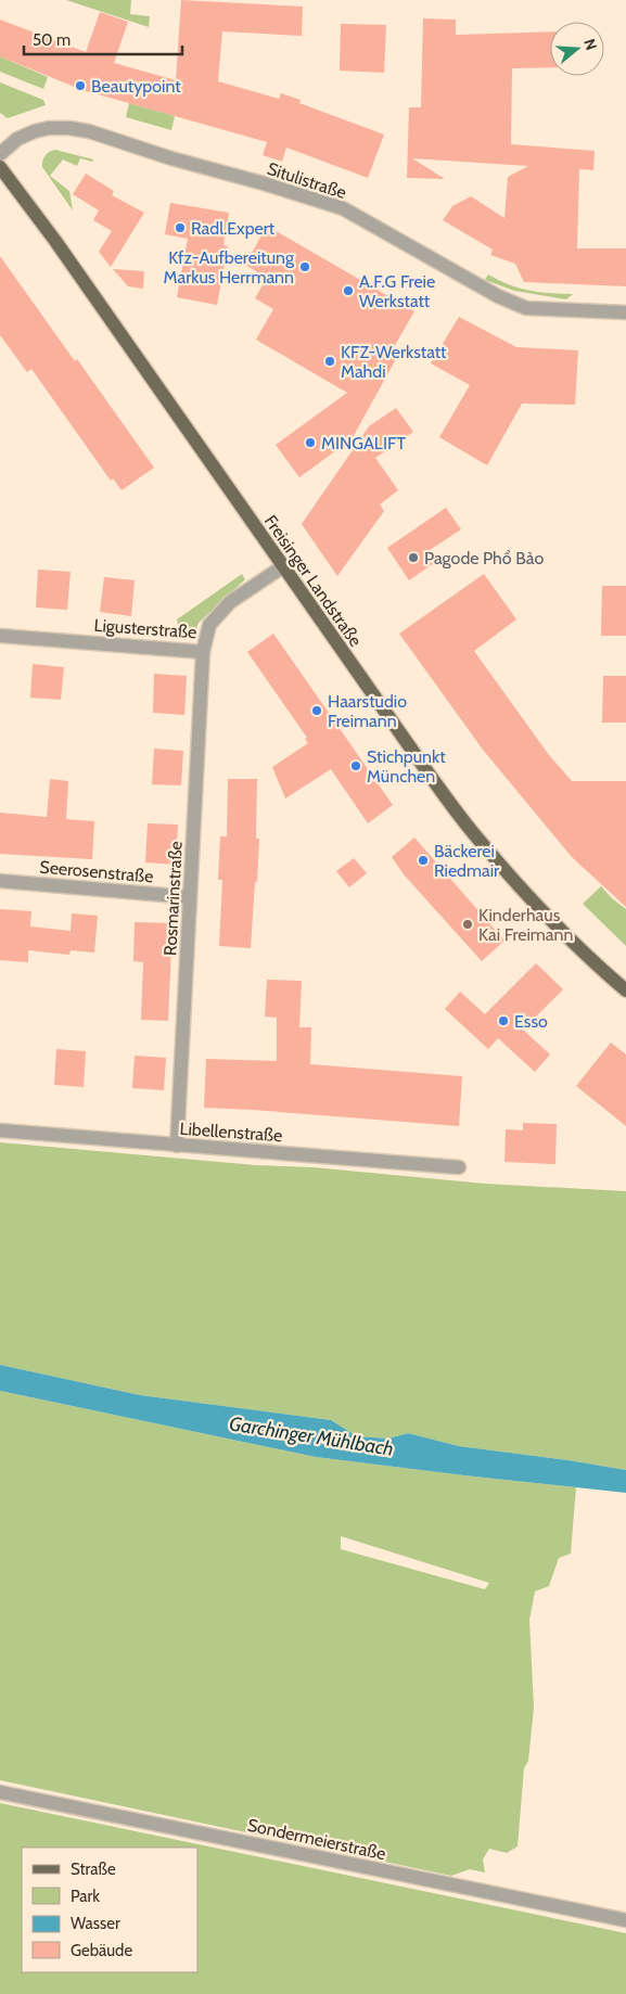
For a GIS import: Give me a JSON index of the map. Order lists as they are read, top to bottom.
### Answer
{
  "streets": {
    "main road": ["Freisinger Landstraße"],
    "street": [
      "Situlistraße",
      "Ligusterstraße",
      "Seerosenstraße",
      "Rosmarinstraße",
      "Libellenstraße",
      "Sondermeierstraße"
    ]
  },
  "crossings": [
    ["Freisinger Landstraße", "Ligusterstraße"],
    ["Ligusterstraße", "Rosmarinstraße"],
    ["Seerosenstraße", "Rosmarinstraße"],
    ["Rosmarinstraße", "Libellenstraße"]
  ],
  "water": ["Garchinger Mühlbach"],
  "places": [
    "Beautypoint",
    "Radl.Expert",
    "Kfz-Aufbereitung Markus Herrmann",
    "A.F.G Freie Werkstatt",
    "KFZ-Werkstatt Mahdi",
    "MINGALIFT",
    "Pagode Phổ Bảo",
    "Haarstudio Freimann",
    "Stichpunkt München",
    "Bäckerei Riedmair",
    "Kinderhaus Kai Freimann",
    "Esso"
  ],
  "legend": [
    "Straße",
    "Park",
    "Wasser",
    "Gebäude"
  ],
  "scale_bar": "50 m",
  "north": "right"
}
